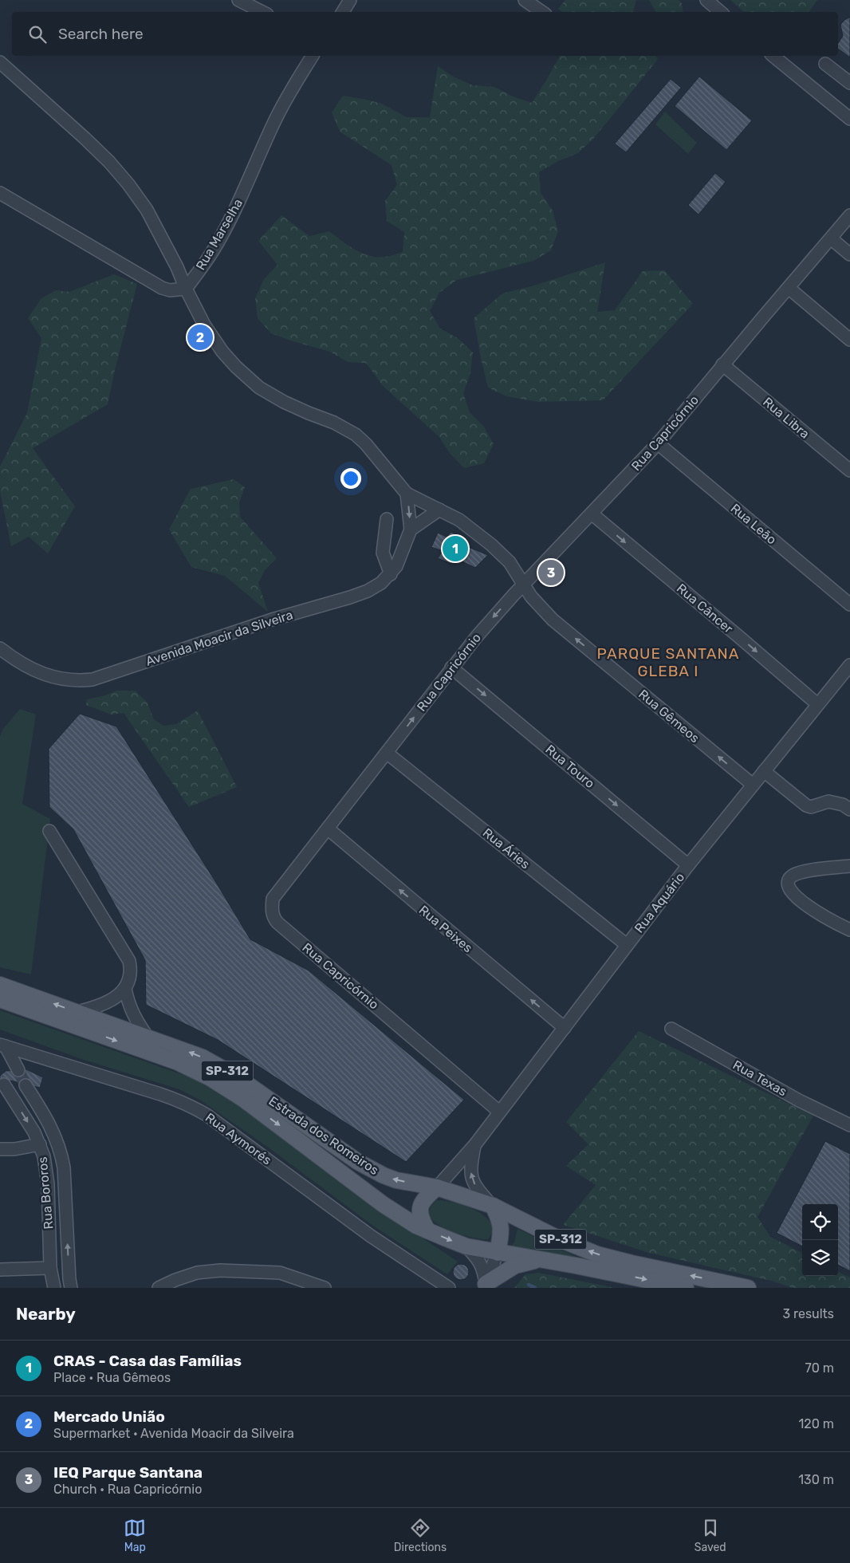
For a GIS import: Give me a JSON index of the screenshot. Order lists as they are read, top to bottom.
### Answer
{
  "streets": {
    "main road": ["SP-312", "Estrada dos Romeiros"],
    "street": [
      "Rua Marselha",
      "Rua Libra",
      "Rua Capricórnio",
      "Rua Leão",
      "Rua Câncer",
      "Avenida Moacir da Silveira",
      "Rua Gêmeos",
      "Rua Touro",
      "Rua Áries",
      "Rua Aquário",
      "Rua Peixes",
      "Rua Texas",
      "Rua Aymorés",
      "Rua Bororos"
    ]
  },
  "crossings": [
    ["Rua Libra", "Rua Capricórnio"],
    ["Rua Capricórnio", "Rua Leão"],
    ["Rua Capricórnio", "Rua Câncer"],
    ["Rua Capricórnio", "Rua Gêmeos"],
    ["Rua Capricórnio", "Rua Touro"],
    ["Rua Capricórnio", "Rua Áries"],
    ["Rua Capricórnio", "Rua Aquário"],
    ["Rua Capricórnio", "Rua Peixes"],
    ["Rua Câncer", "Rua Aquário"],
    ["Avenida Moacir da Silveira", "Rua Gêmeos"],
    ["Rua Gêmeos", "Rua Aquário"],
    ["Rua Touro", "Rua Aquário"],
    ["Rua Áries", "Rua Aquário"],
    ["Rua Aquário", "Rua Peixes"],
    ["Rua Aquário", "Estrada dos Romeiros"]
  ],
  "one_way": [
    "Rua Câncer",
    "Rua Gêmeos",
    "Rua Touro",
    "Rua Peixes"
  ],
  "districts": ["PARQUE SANTANA GLEBA I"],
  "page": {
    "search": "Search here",
    "pins": ["2", "1", "3"],
    "heading": ["Nearby", "3 results"],
    "list": [
      {
        "mark": "1",
        "name": "CRAS - Casa das Famílias",
        "note": "Place · Rua Gêmeos",
        "value": "70 m"
      },
      {
        "mark": "2",
        "name": "Mercado União",
        "note": "Supermarket · Avenida Moacir da Silveira",
        "value": "120 m"
      },
      {
        "mark": "3",
        "name": "IEQ Parque Santana",
        "note": "Church · Rua Capricórnio",
        "value": "130 m"
      }
    ],
    "nav": ["Map", "Directions", "Saved"]
  }
}
